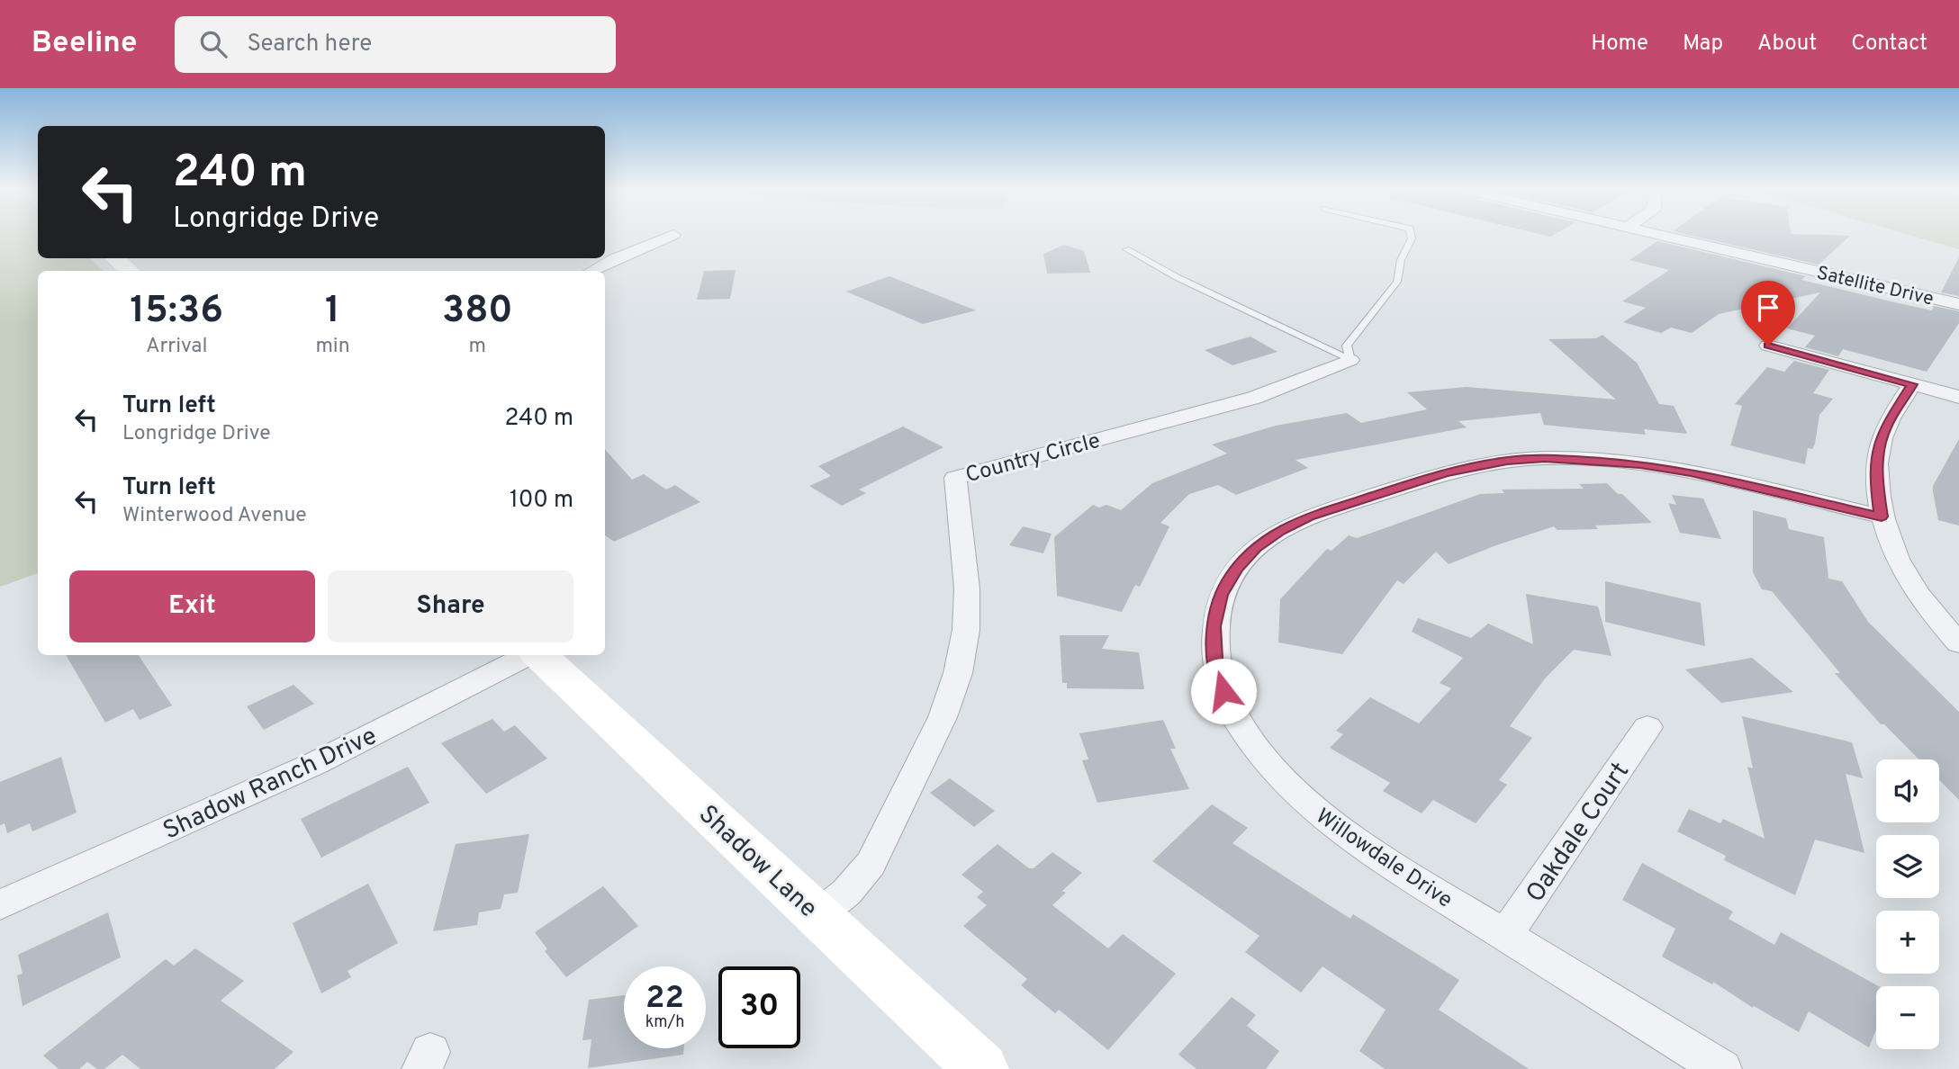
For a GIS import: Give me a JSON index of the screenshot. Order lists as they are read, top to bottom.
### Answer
{
  "streets": {
    "street": [
      "Satellite Drive",
      "Country Circle",
      "Shadow Ranch Drive",
      "Oakdale Court",
      "Willowdale Drive",
      "Shadow Lane"
    ]
  },
  "crossings": [
    ["Country Circle", "Shadow Lane"],
    ["Oakdale Court", "Willowdale Drive"]
  ],
  "page": {
    "header": "Beeline",
    "search": "Search here",
    "nav": [
      "Home",
      "Map",
      "About",
      "Contact"
    ],
    "turn": ["240 m", "Longridge Drive"],
    "eta": [
      "15:36",
      "Arrival",
      "1",
      "min",
      "380",
      "m"
    ],
    "list": [
      {
        "name": "Turn left",
        "note": "Longridge Drive",
        "value": "240 m"
      },
      {
        "name": "Turn left",
        "note": "Winterwood Avenue",
        "value": "100 m"
      }
    ],
    "buttons": ["Exit", "Share"],
    "map_buttons": ["+", "−"],
    "speed": "22 km/h",
    "limit": "30"
  }
}
